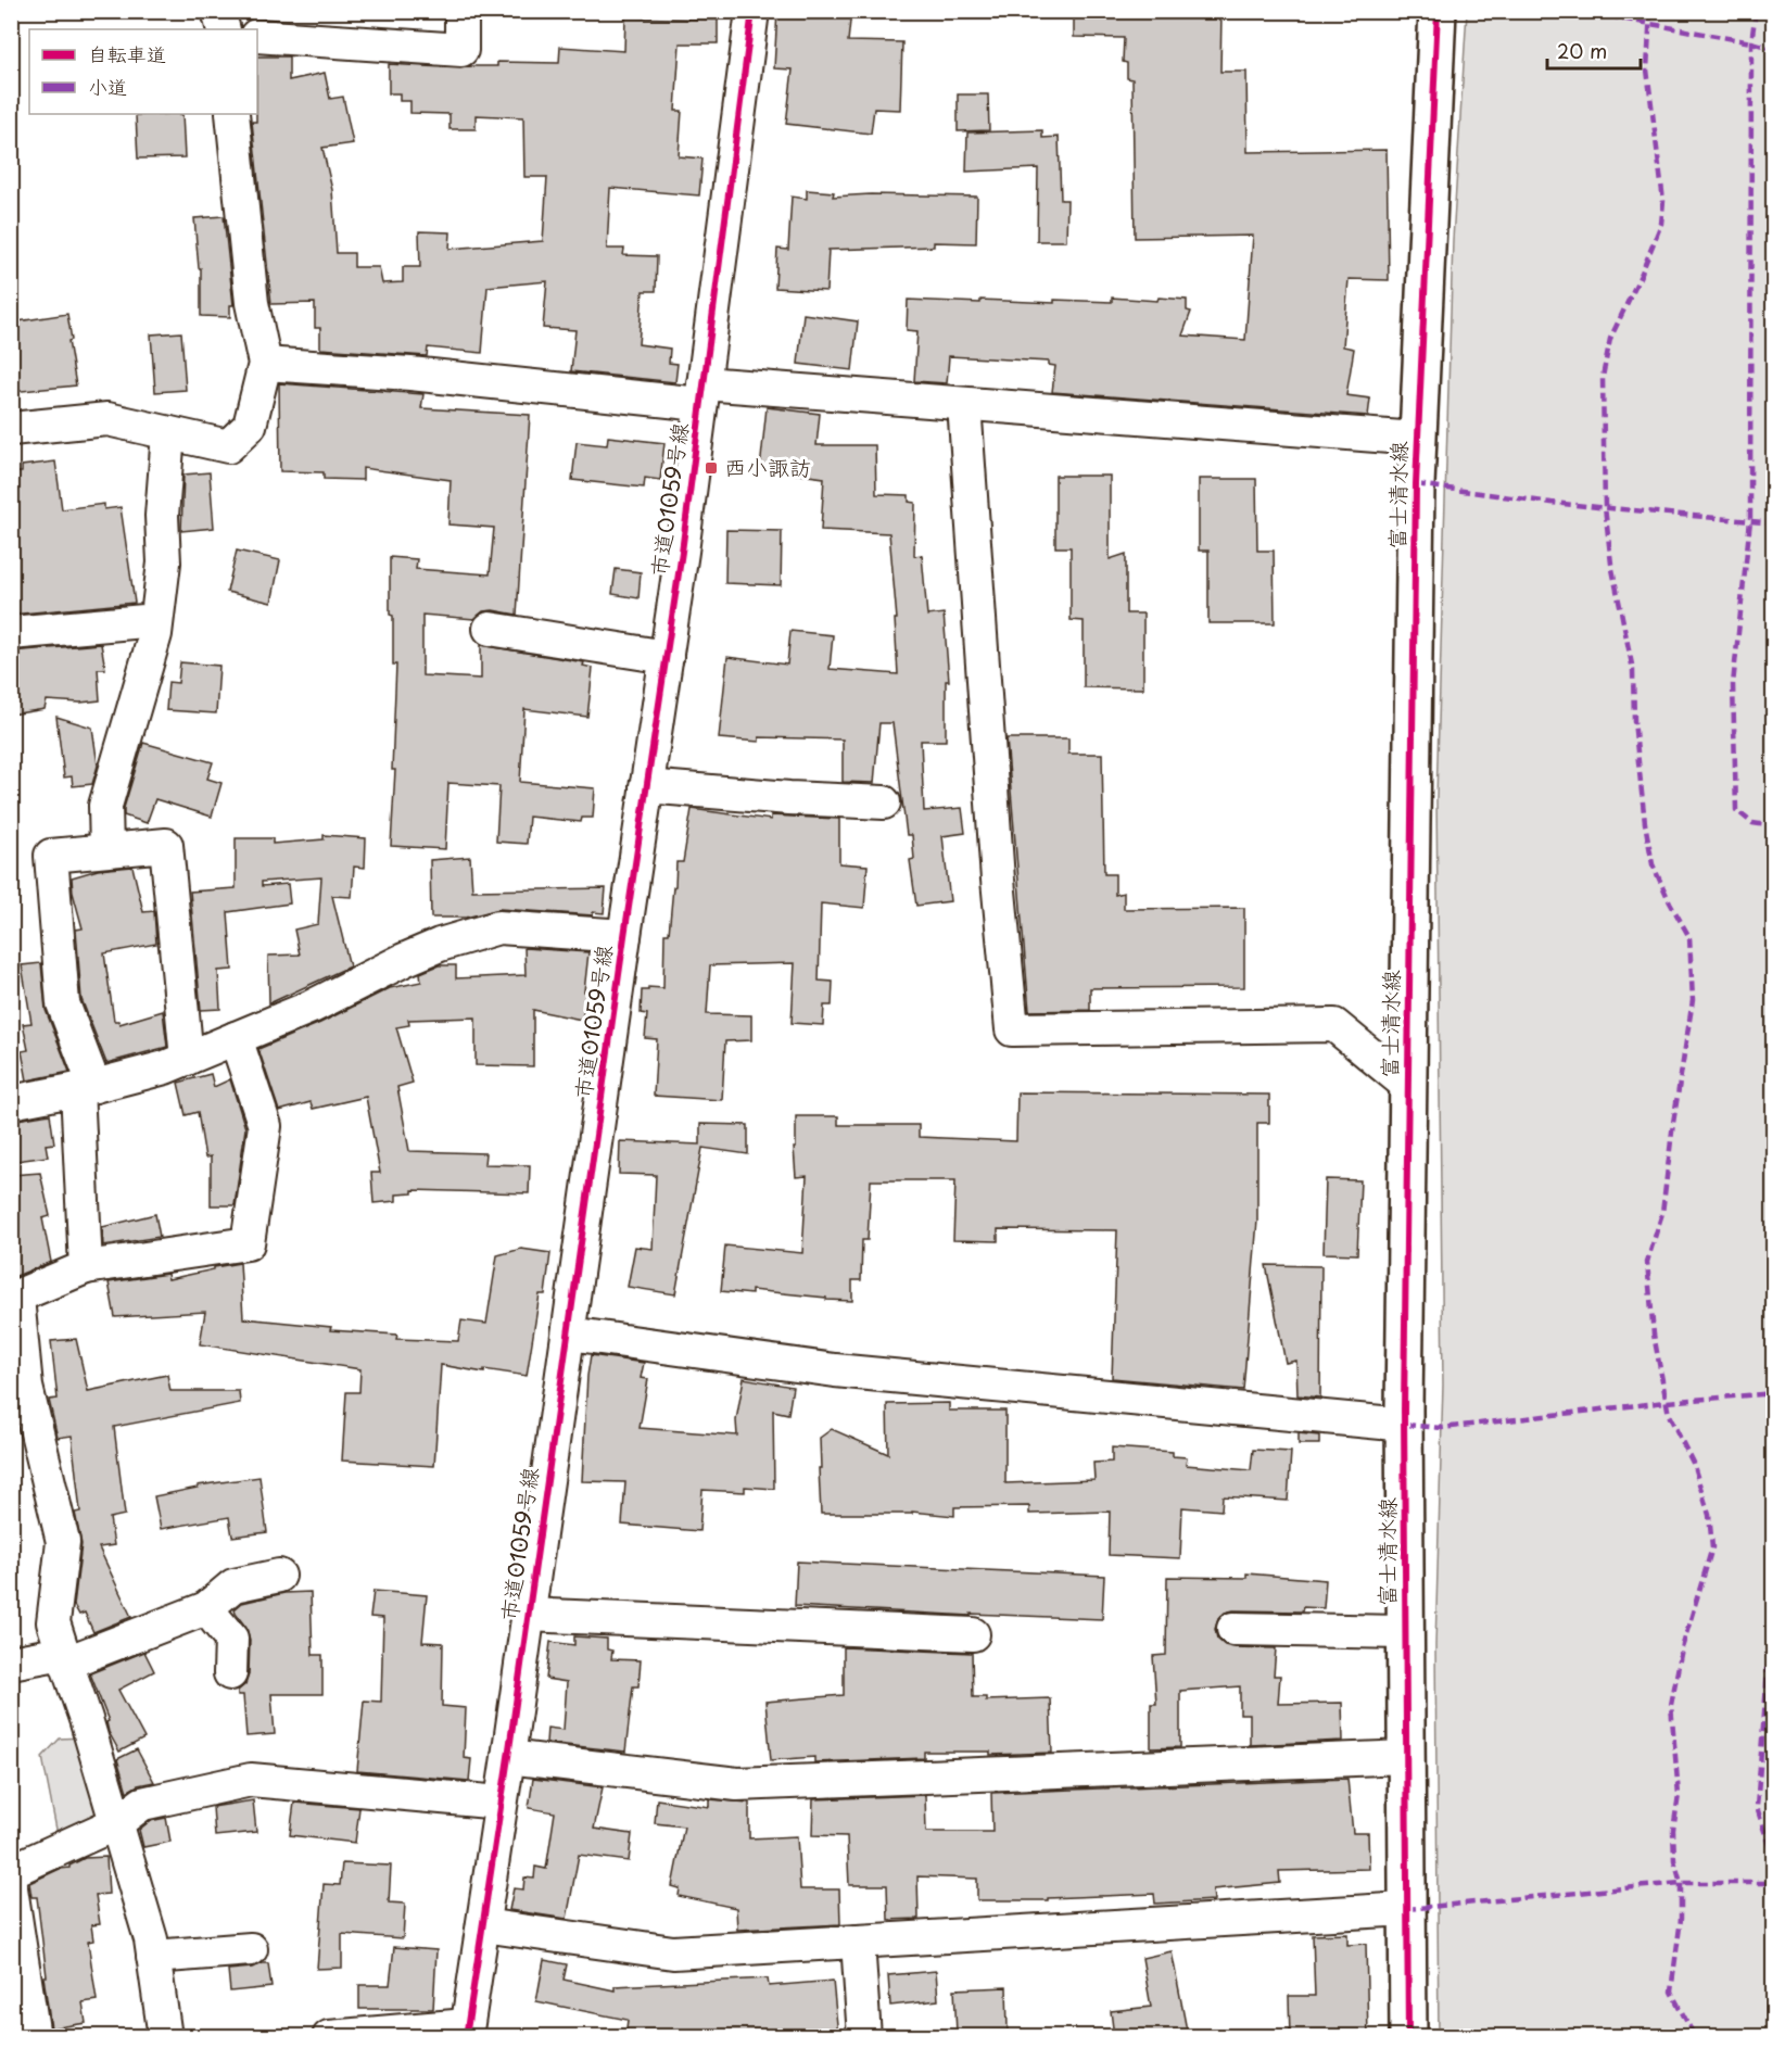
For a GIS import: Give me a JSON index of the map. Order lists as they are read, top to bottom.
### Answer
{
  "streets": {
    "main road": ["富士清水線"],
    "street": ["市道01059号線"]
  },
  "places": {
    "transit": ["西小諏訪"]
  },
  "legend": ["自転車道", "小道"],
  "scale_bar": "20 m"
}
